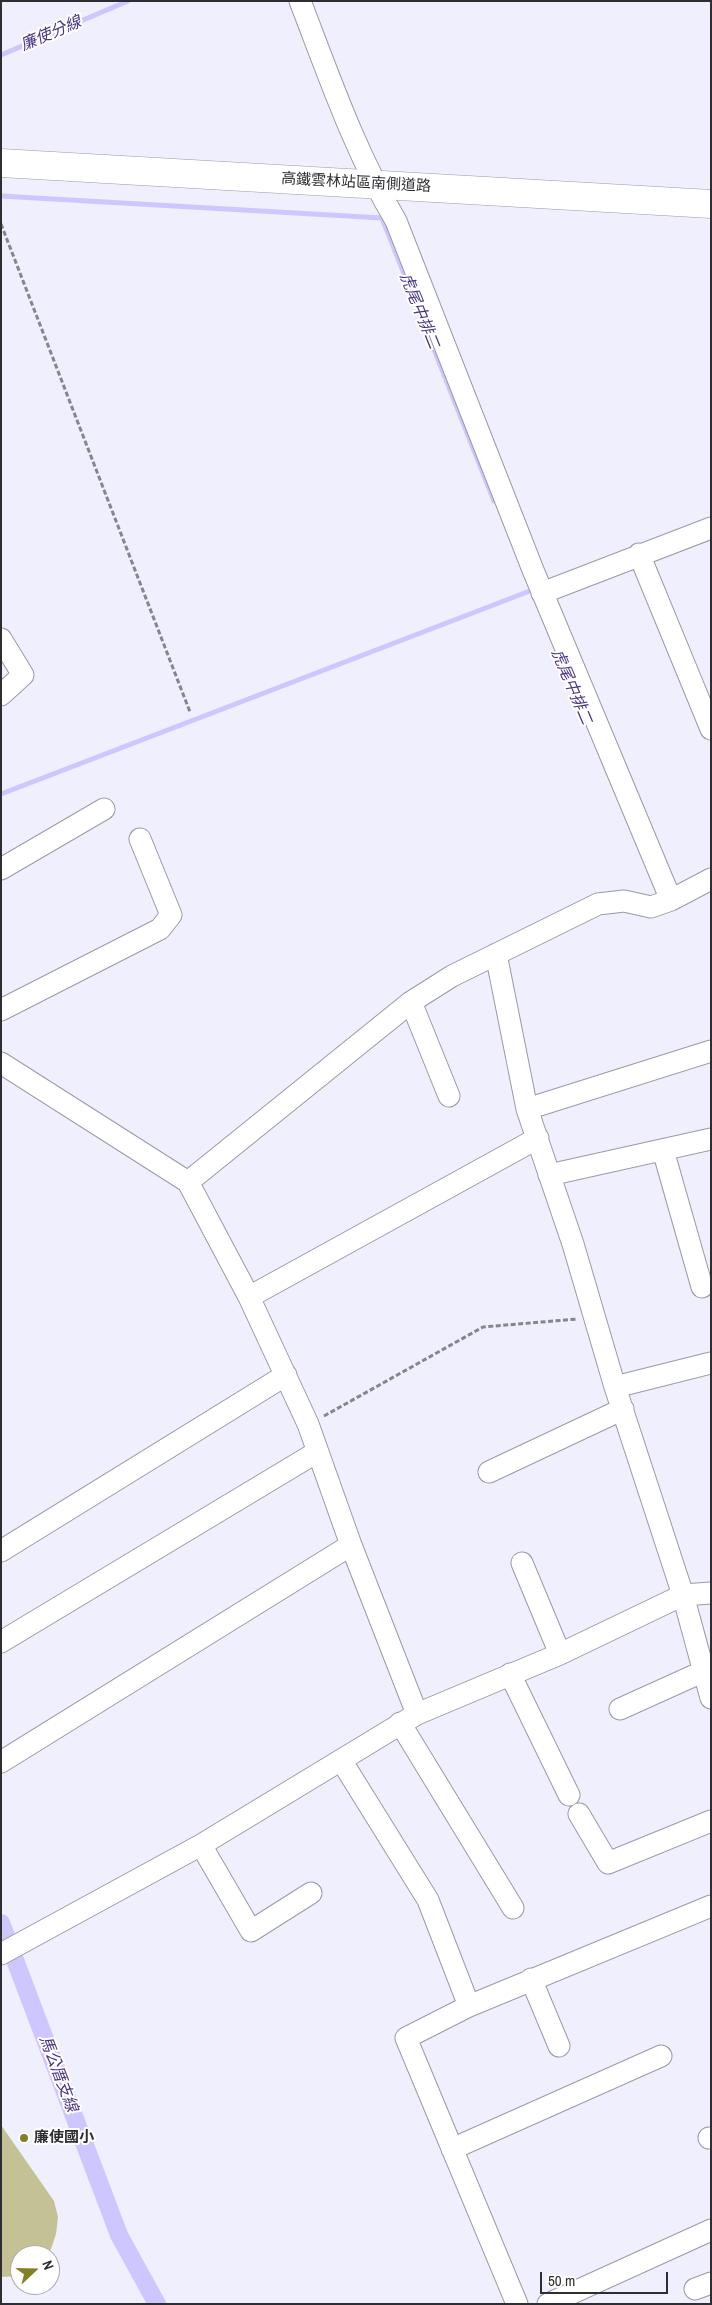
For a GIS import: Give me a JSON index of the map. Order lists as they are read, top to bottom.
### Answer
{
  "streets": {
    "main road": ["高鐵雲林站區南側道路"]
  },
  "water": ["廉使分線", "虎尾中排二", "馬公厝支線"],
  "places": ["廉使國小"],
  "scale_bar": "50 m",
  "north": "right"
}
